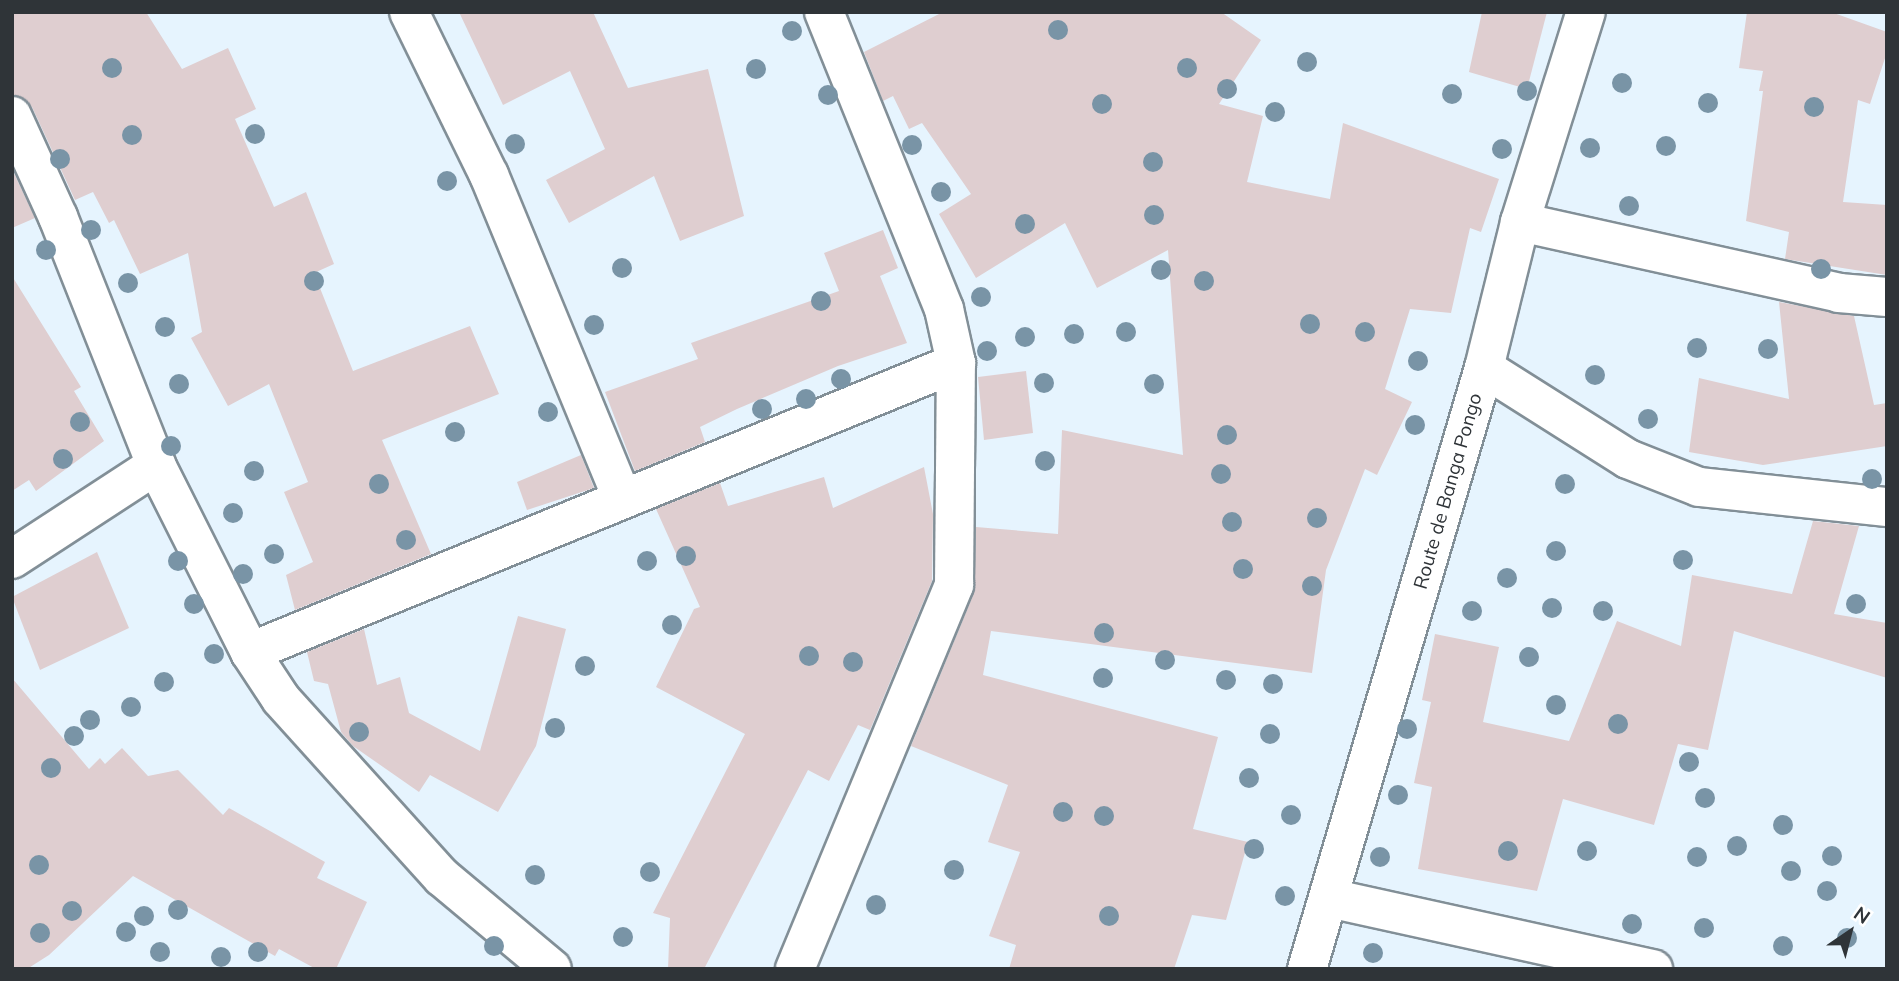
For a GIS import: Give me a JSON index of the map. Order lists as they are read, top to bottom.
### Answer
{
  "streets": {
    "street": ["Route de Banga Pongo"]
  },
  "north": "top right"
}
